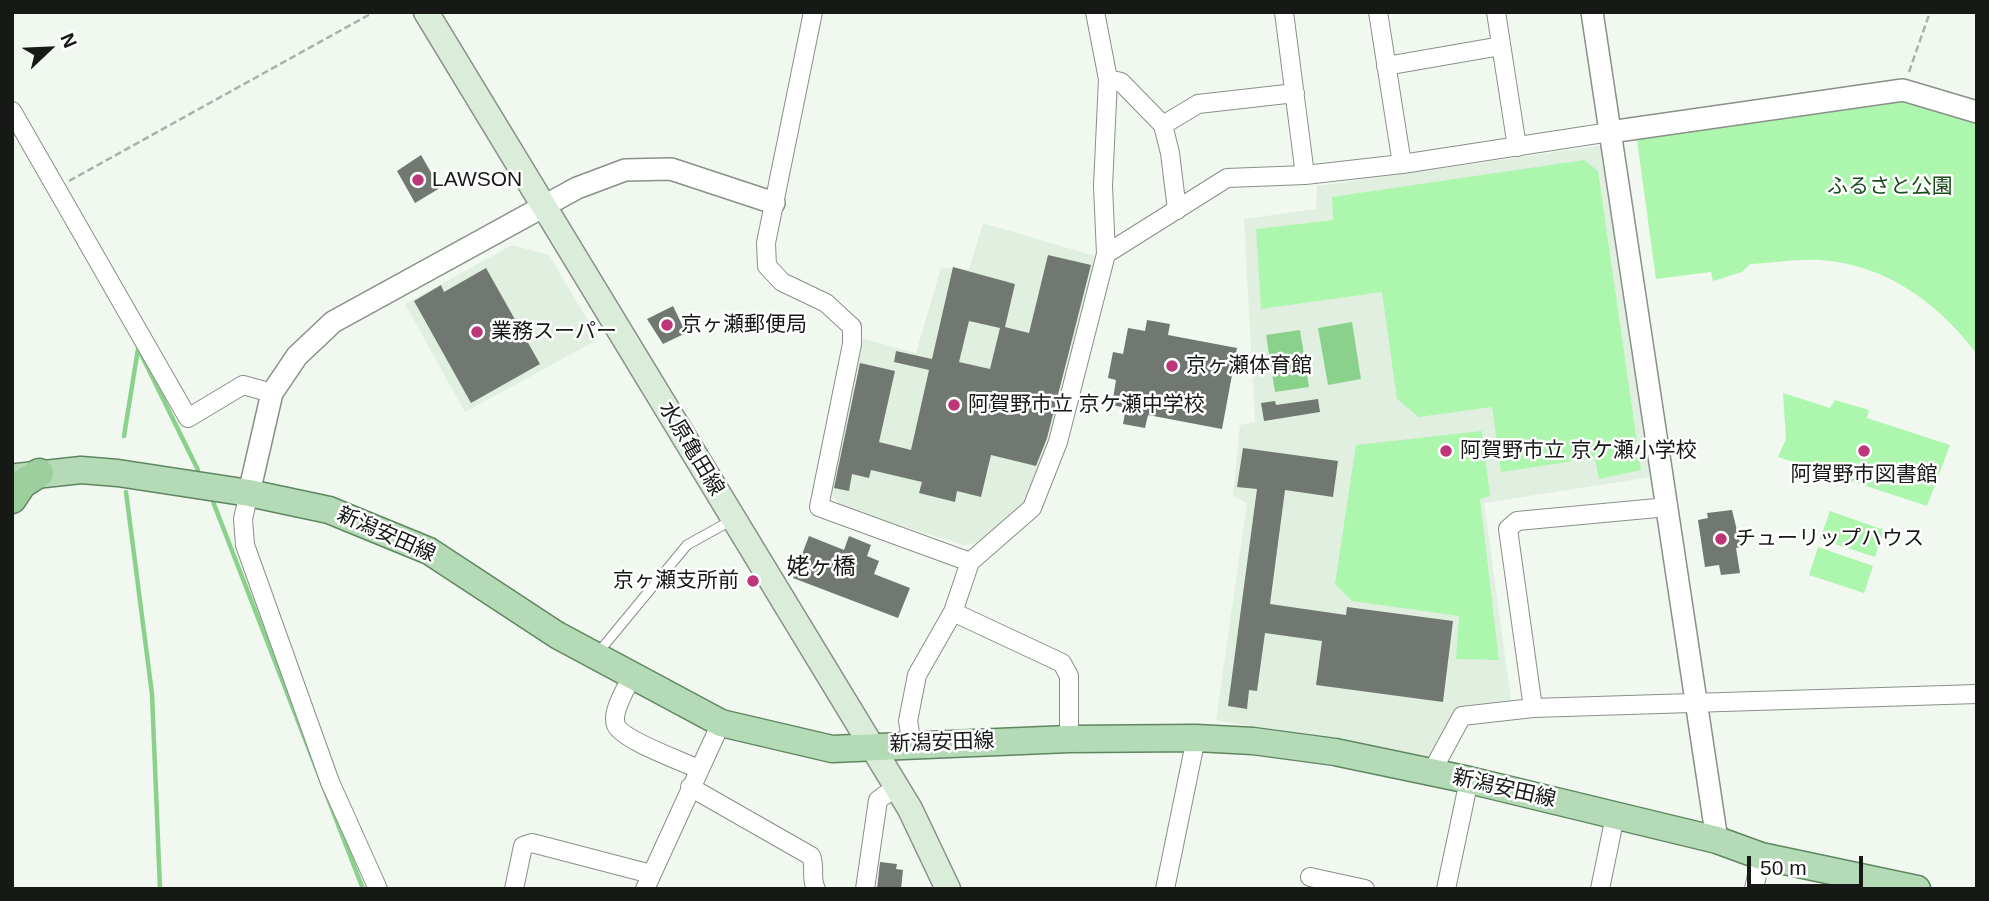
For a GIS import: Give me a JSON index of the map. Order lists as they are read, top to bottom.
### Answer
{
  "streets": {
    "main road": ["水原亀田線", "新潟安田線"]
  },
  "crossings": [
    ["水原亀田線", "新潟安田線"]
  ],
  "districts": ["姥ヶ橋"],
  "parks": ["ふるさと公園"],
  "places": [
    "LAWSON",
    "京ヶ瀬郵便局",
    "業務スーパー",
    "京ヶ瀬体育館",
    "阿賀野市立 京ケ瀬中学校",
    "阿賀野市立 京ケ瀬小学校",
    "阿賀野市図書館",
    "チューリップハウス",
    "京ヶ瀬支所前"
  ],
  "scale_bar": "50 m",
  "north": "top right"
}
